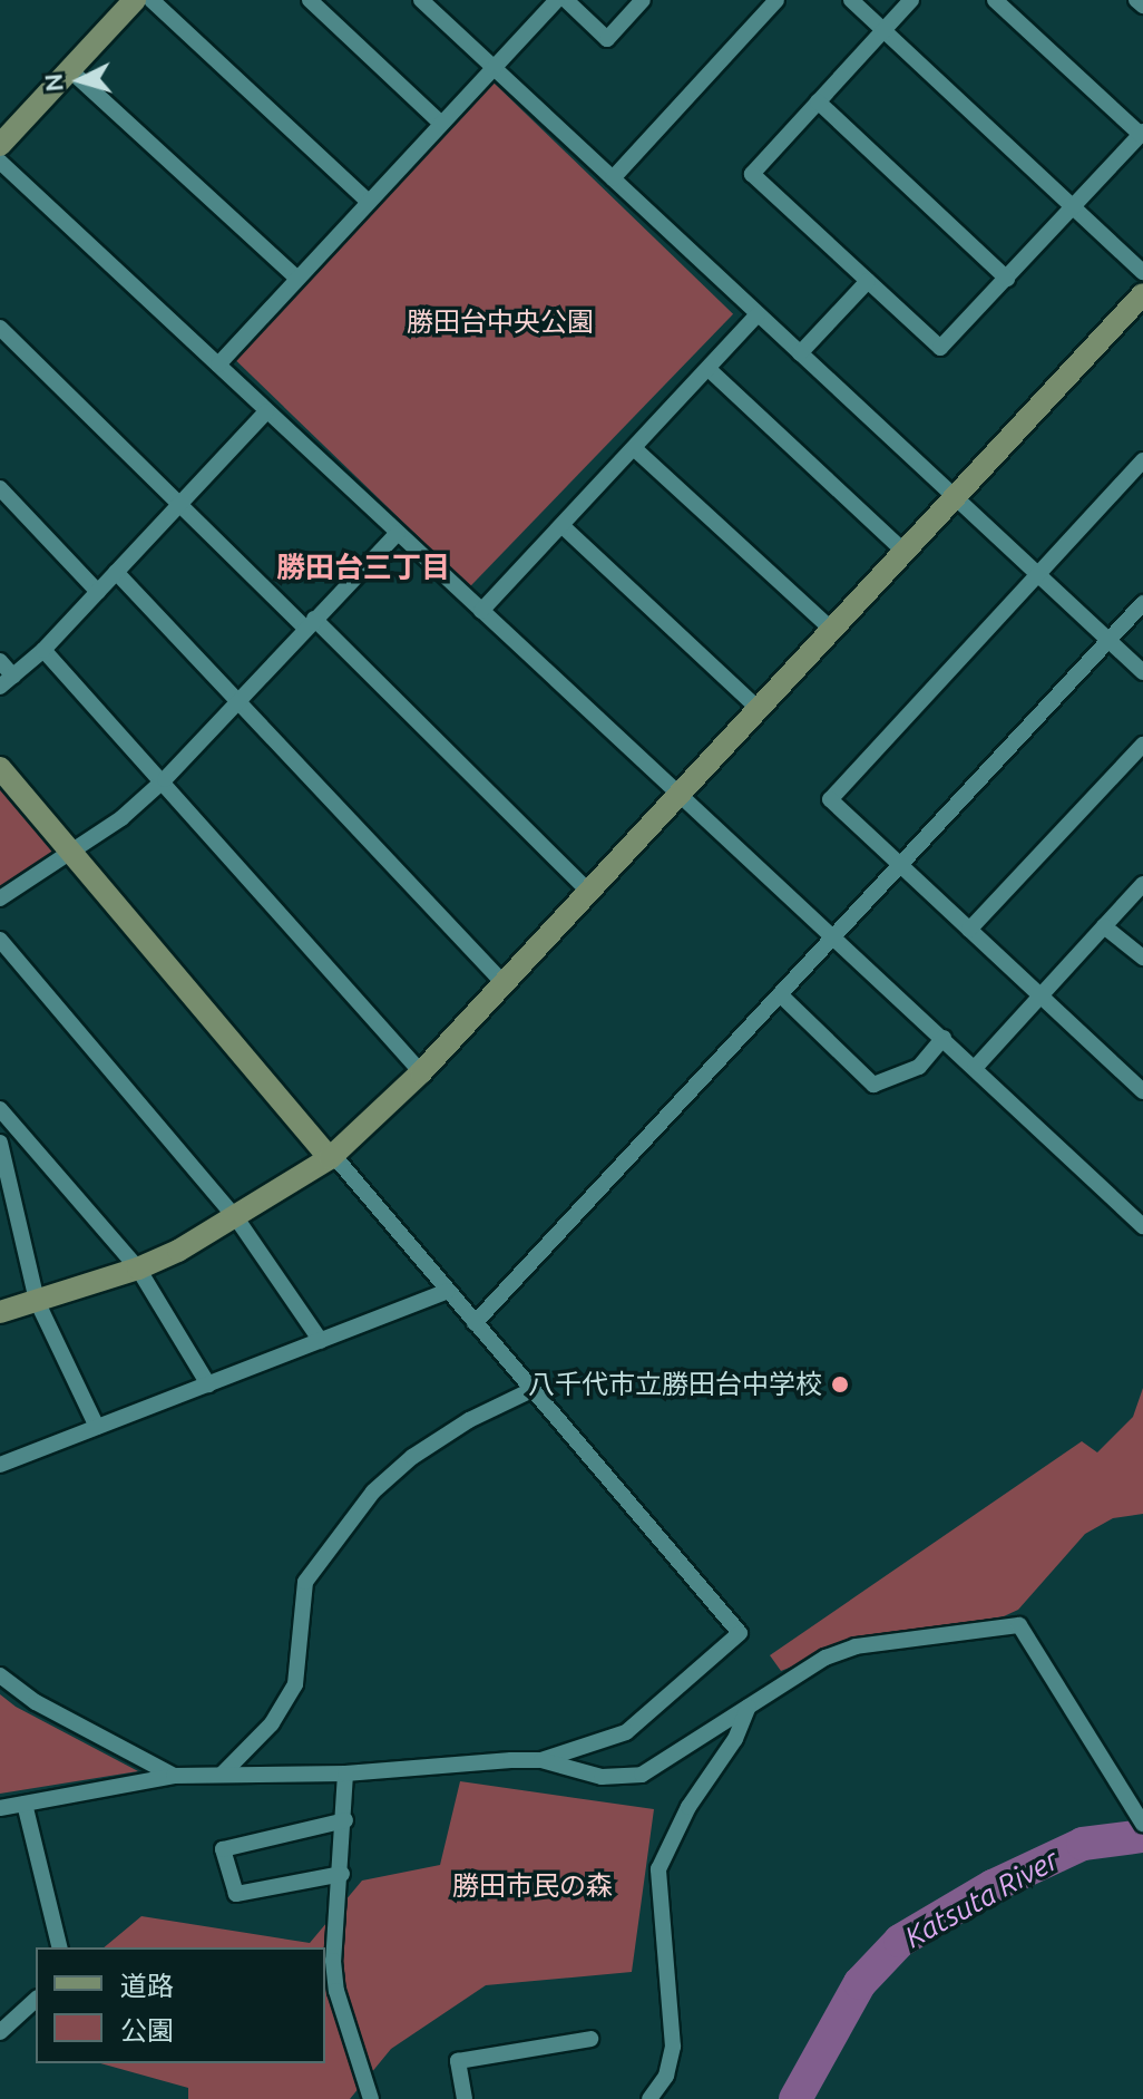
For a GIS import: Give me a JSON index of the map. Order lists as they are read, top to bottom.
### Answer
{
  "districts": ["勝田台三丁目"],
  "water": ["Katsuta River"],
  "parks": ["勝田台中央公園", "勝田市民の森"],
  "places": ["八千代市立勝田台中学校"],
  "legend": ["道路", "公園"],
  "north": "left"
}
